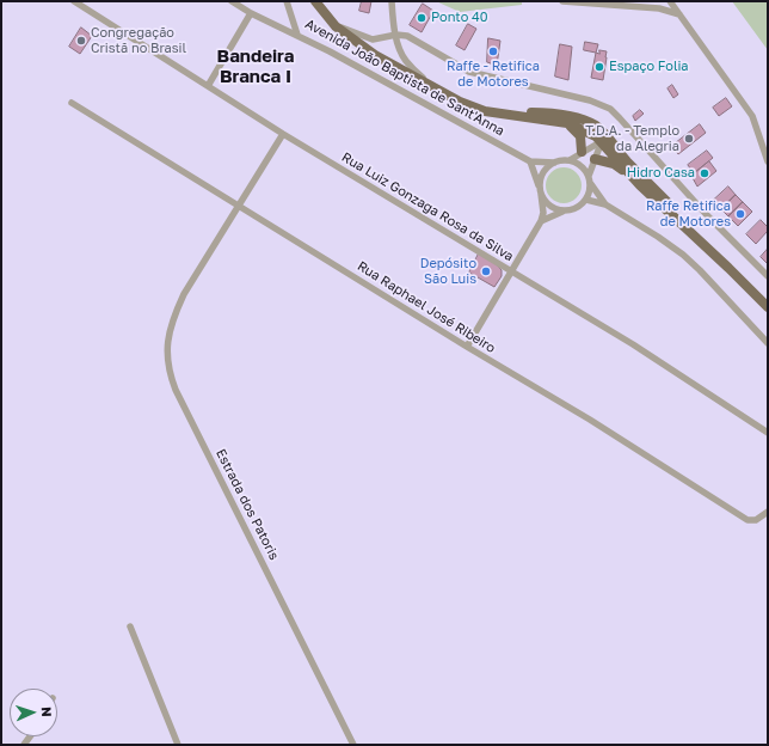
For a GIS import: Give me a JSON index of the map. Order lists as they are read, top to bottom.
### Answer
{
  "streets": {
    "street": [
      "Avenida João Baptista de Sant'Anna",
      "Rua Luiz Gonzaga Rosa da Silva",
      "Rua Raphael José Ribeiro",
      "Estrada dos Patoris"
    ]
  },
  "crossings": [
    ["Rua Luiz Gonzaga Rosa da Silva", "Estrada dos Patoris"],
    ["Rua Raphael José Ribeiro", "Estrada dos Patoris"]
  ],
  "districts": ["Bandeira Branca I"],
  "places": [
    "Ponto 40",
    "Congregação Cristã no Brasil",
    "Raffe - Retifica de Motores",
    "Espaço Folia",
    "T.D.A. - Templo da Alegria",
    "Hidro Casa",
    "Raffe Retifica de Motores",
    "Depósito São Luis"
  ],
  "north": "right"
}
